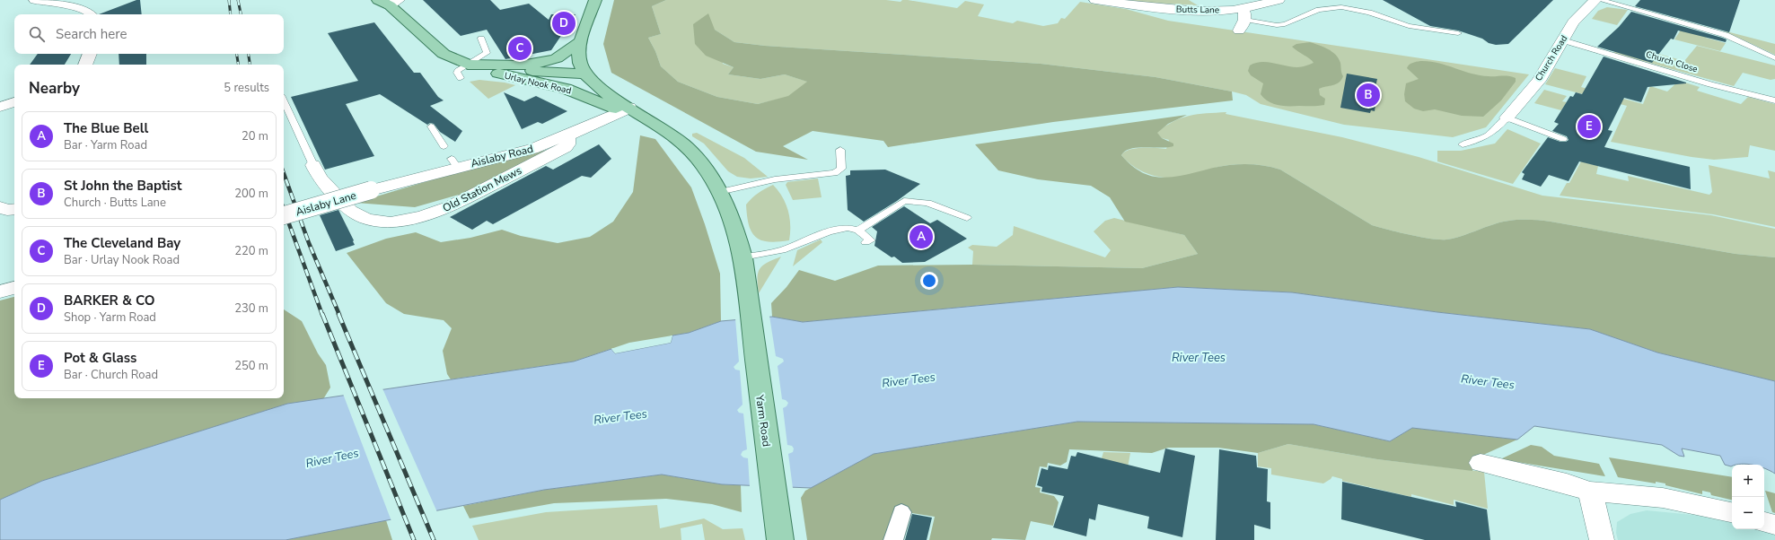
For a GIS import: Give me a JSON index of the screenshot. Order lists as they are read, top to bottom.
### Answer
{
  "streets": {
    "main road": ["Urlay Nook Road", "Yarm Road"],
    "street": [
      "Butts Lane",
      "Church Road",
      "Aislaby Road",
      "Old Station Mews",
      "Aislaby Lane"
    ],
    "lane": ["Church Close"]
  },
  "crossings": [
    ["Church Road", "Church Close"],
    ["Urlay Nook Road", "Aislaby Road"],
    ["Urlay Nook Road", "Yarm Road"],
    ["Aislaby Road", "Old Station Mews"],
    ["Aislaby Road", "Aislaby Lane"],
    ["Aislaby Road", "Yarm Road"]
  ],
  "water": ["River Tees"],
  "page": {
    "pins": [
      "D",
      "C",
      "B",
      "E",
      "A"
    ],
    "search": "Search here",
    "heading": ["Nearby", "5 results"],
    "list": [
      {
        "mark": "A",
        "name": "The Blue Bell",
        "note": "Bar · Yarm Road",
        "value": "20 m"
      },
      {
        "mark": "B",
        "name": "St John the Baptist",
        "note": "Church · Butts Lane",
        "value": "200 m"
      },
      {
        "mark": "C",
        "name": "The Cleveland Bay",
        "note": "Bar · Urlay Nook Road",
        "value": "220 m"
      },
      {
        "mark": "D",
        "name": "BARKER & CO",
        "note": "Shop · Yarm Road",
        "value": "230 m"
      },
      {
        "mark": "E",
        "name": "Pot & Glass",
        "note": "Bar · Church Road",
        "value": "250 m"
      }
    ],
    "map_buttons": ["+", "−"]
  }
}
